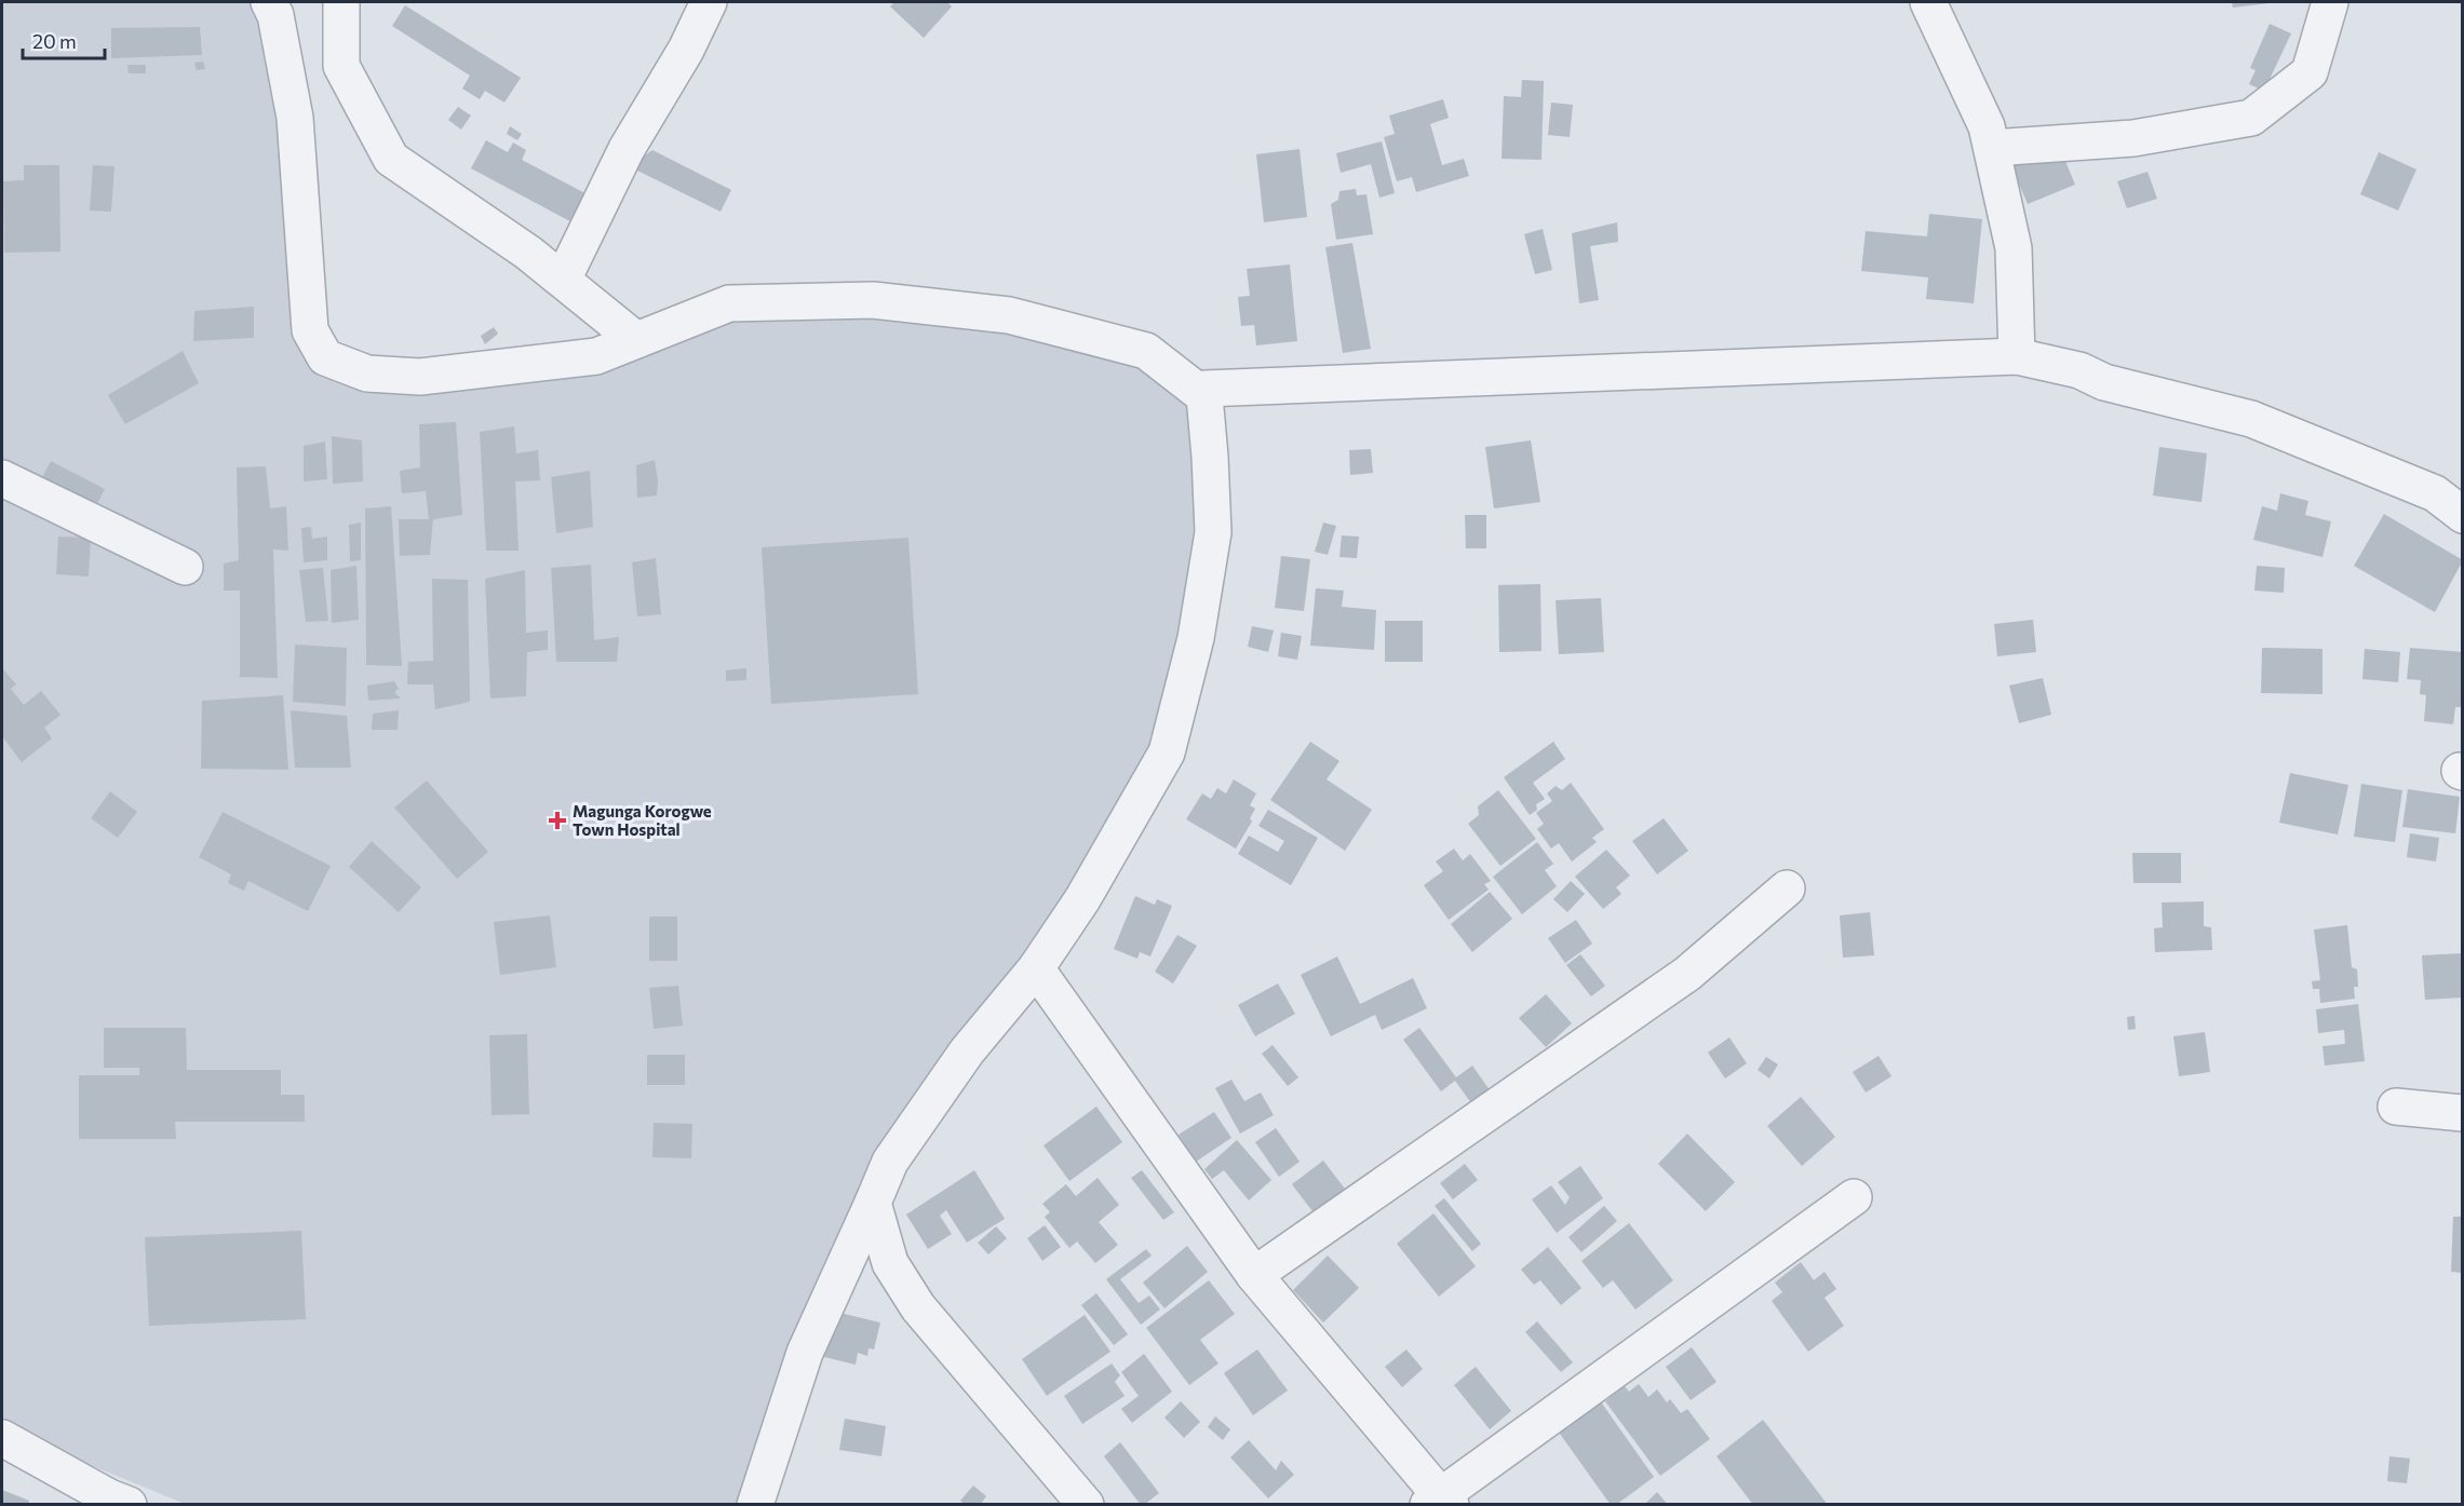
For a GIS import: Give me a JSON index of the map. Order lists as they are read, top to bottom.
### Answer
{
  "places": {
    "health": ["Magunga Korogwe Town Hospital"]
  },
  "scale_bar": "20 m"
}
